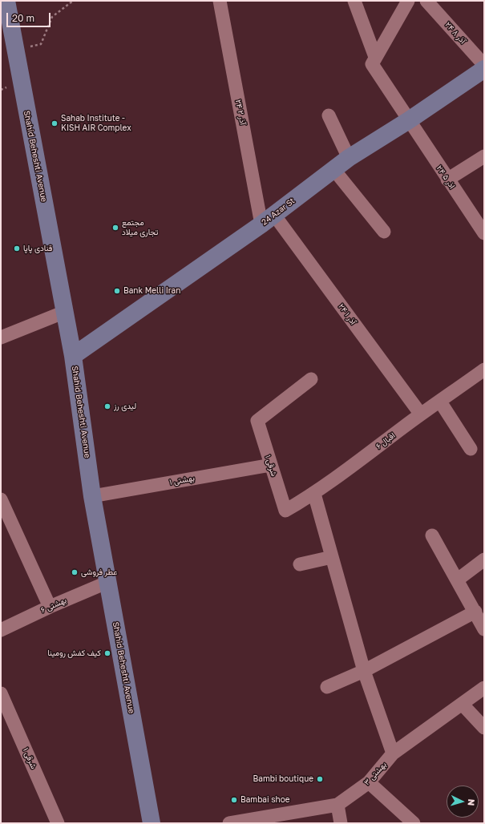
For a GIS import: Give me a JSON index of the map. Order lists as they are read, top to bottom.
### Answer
{
  "streets": {
    "main road": ["Shahid Beheshti Avenue", "24 Azar St"],
    "street": [
      "۲۴ آذر ۸",
      "۲۴ آذر ۲",
      "۲۴ اذر ۵",
      "۲۴ آذر ۱",
      "اقبال ۶",
      "شرقی ۱",
      "بهشتی ۱",
      "بهشتی ۶",
      "بهشتی ۳"
    ]
  },
  "crossings": [
    ["۲۴ آذر ۲", "24 Azar St"],
    ["۲۴ آذر ۲", "۲۴ آذر ۱"],
    ["Shahid Beheshti Avenue", "24 Azar St"],
    ["Shahid Beheshti Avenue", "بهشتی ۱"],
    ["Shahid Beheshti Avenue", "بهشتی ۶"],
    ["۲۴ اذر ۵", "24 Azar St"],
    ["24 Azar St", "۲۴ آذر ۱"],
    ["۲۴ آذر ۱", "اقبال ۶"],
    ["اقبال ۶", "شرقی ۱"],
    ["شرقی ۱", "بهشتی ۱"]
  ],
  "places": [
    "Sahab Institute - KISH AIR Complex",
    "مجتمع تجاری میلاد",
    "قنادی پاپا",
    "Bank Melli Iran",
    "لیدی رز",
    "عطر فروشی",
    "کیف کفش رومینا",
    "Bambi boutique",
    "Bambai shoe"
  ],
  "scale_bar": "20 m",
  "north": "right"
}
